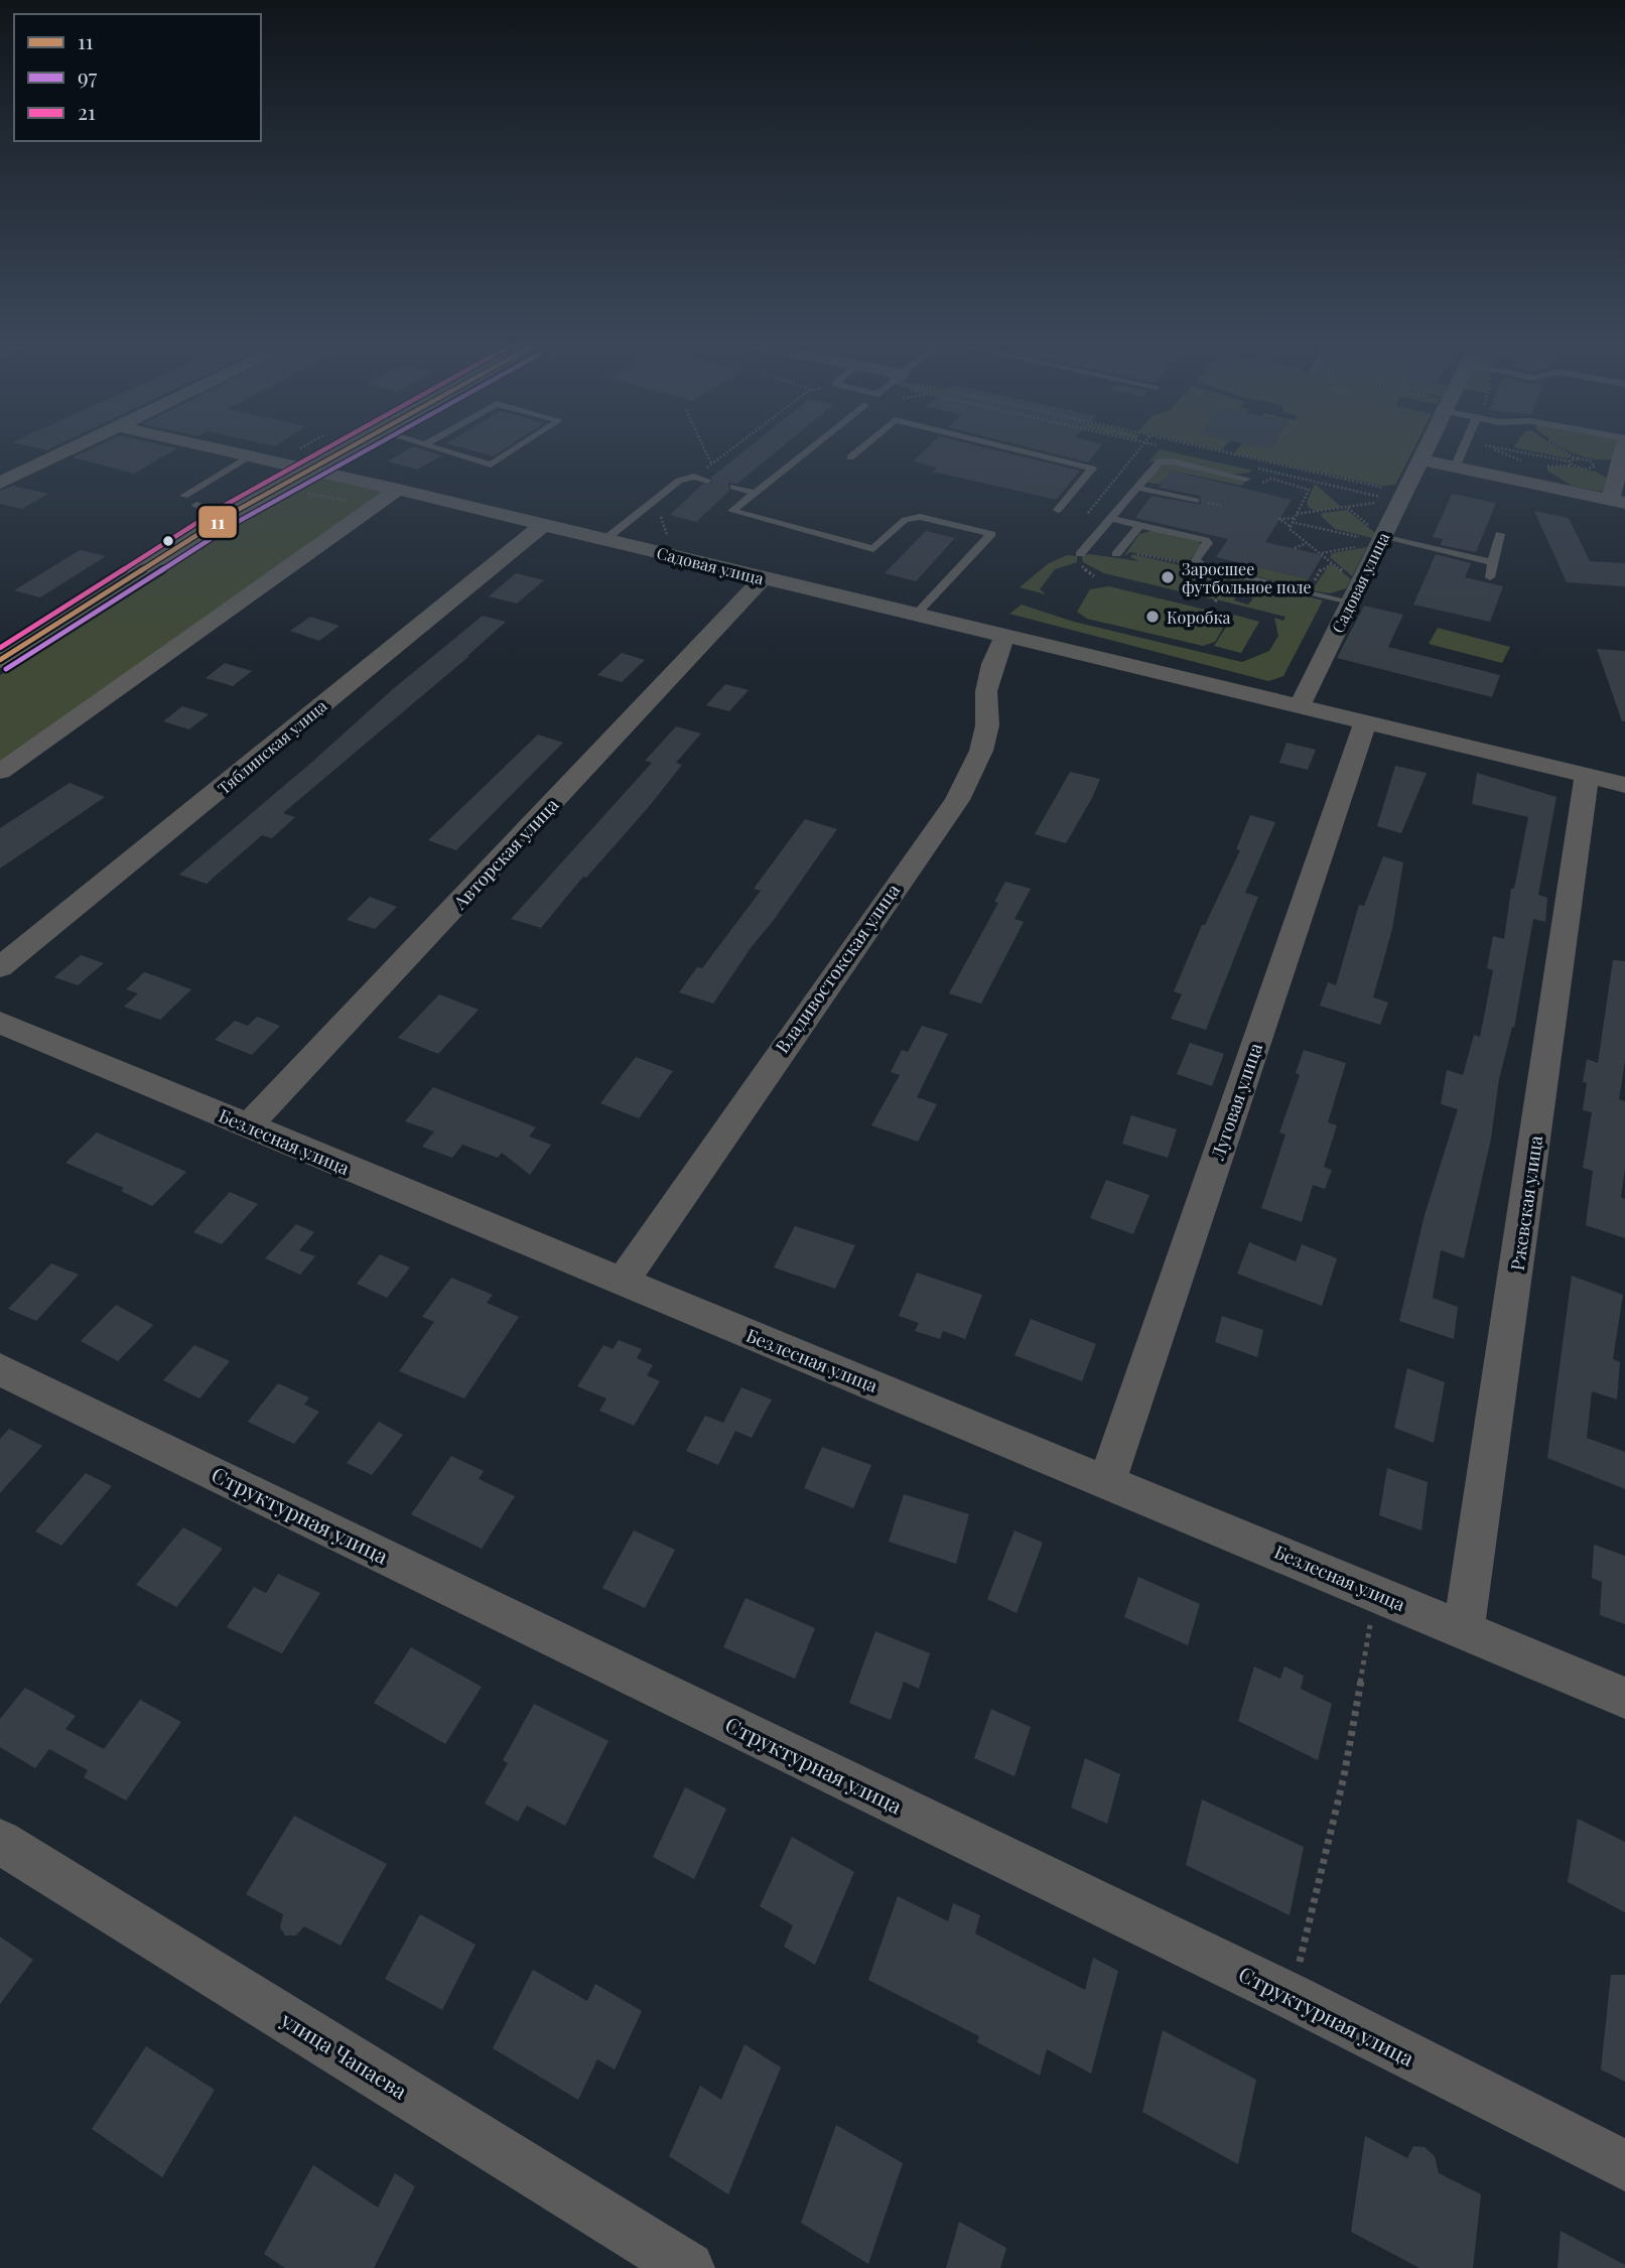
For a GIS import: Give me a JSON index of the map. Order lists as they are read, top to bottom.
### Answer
{
  "streets": {
    "street": [
      "Садовая улица",
      "Тяблинская улица",
      "Авторская улица",
      "Владивостокская улица",
      "Луговая улица",
      "Безлесная улица",
      "Ржевская улица",
      "Структурная улица",
      "улица Чапаева"
    ]
  },
  "crossings": [
    ["Садовая улица", "Тяблинская улица"],
    ["Садовая улица", "Авторская улица"],
    ["Садовая улица", "Владивостокская улица"],
    ["Садовая улица", "Луговая улица"],
    ["Садовая улица", "Ржевская улица"],
    ["Авторская улица", "Безлесная улица"],
    ["Владивостокская улица", "Безлесная улица"],
    ["Луговая улица", "Безлесная улица"],
    ["Безлесная улица", "Ржевская улица"]
  ],
  "places": ["Заросшее футбольное поле", "Коробка"],
  "lines": ["transit line 11", "transit line 97", "transit line 21"],
  "legend": ["11", "97", "21"]
}
